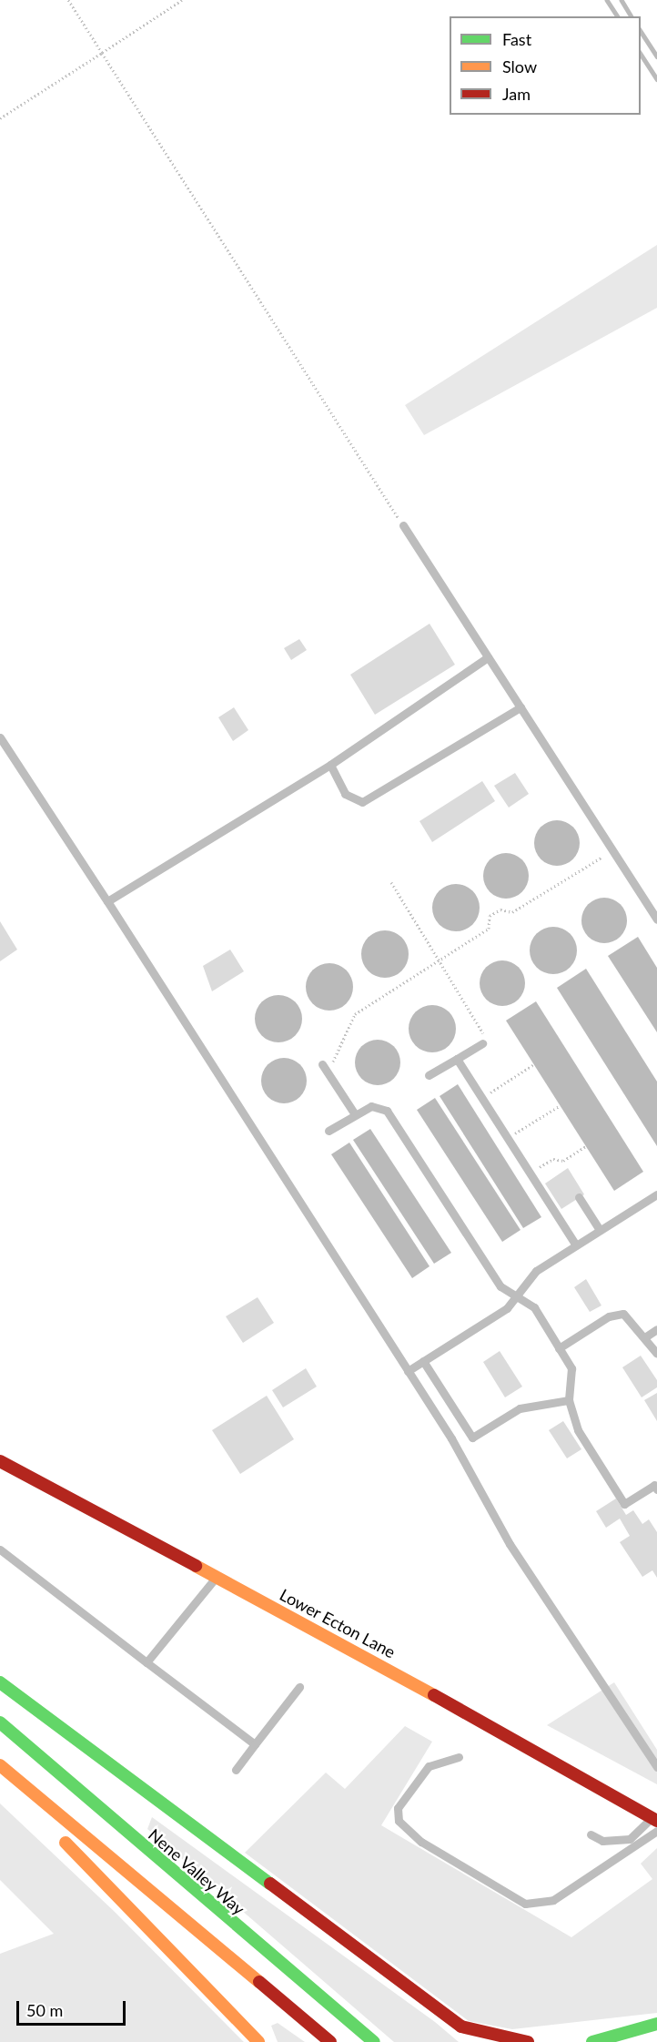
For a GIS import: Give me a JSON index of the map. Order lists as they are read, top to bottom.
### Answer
{
  "streets": {
    "main road": ["Lower Ecton Lane", "Nene Valley Way"]
  },
  "legend": ["Fast", "Slow", "Jam"],
  "scale_bar": "50 m"
}
